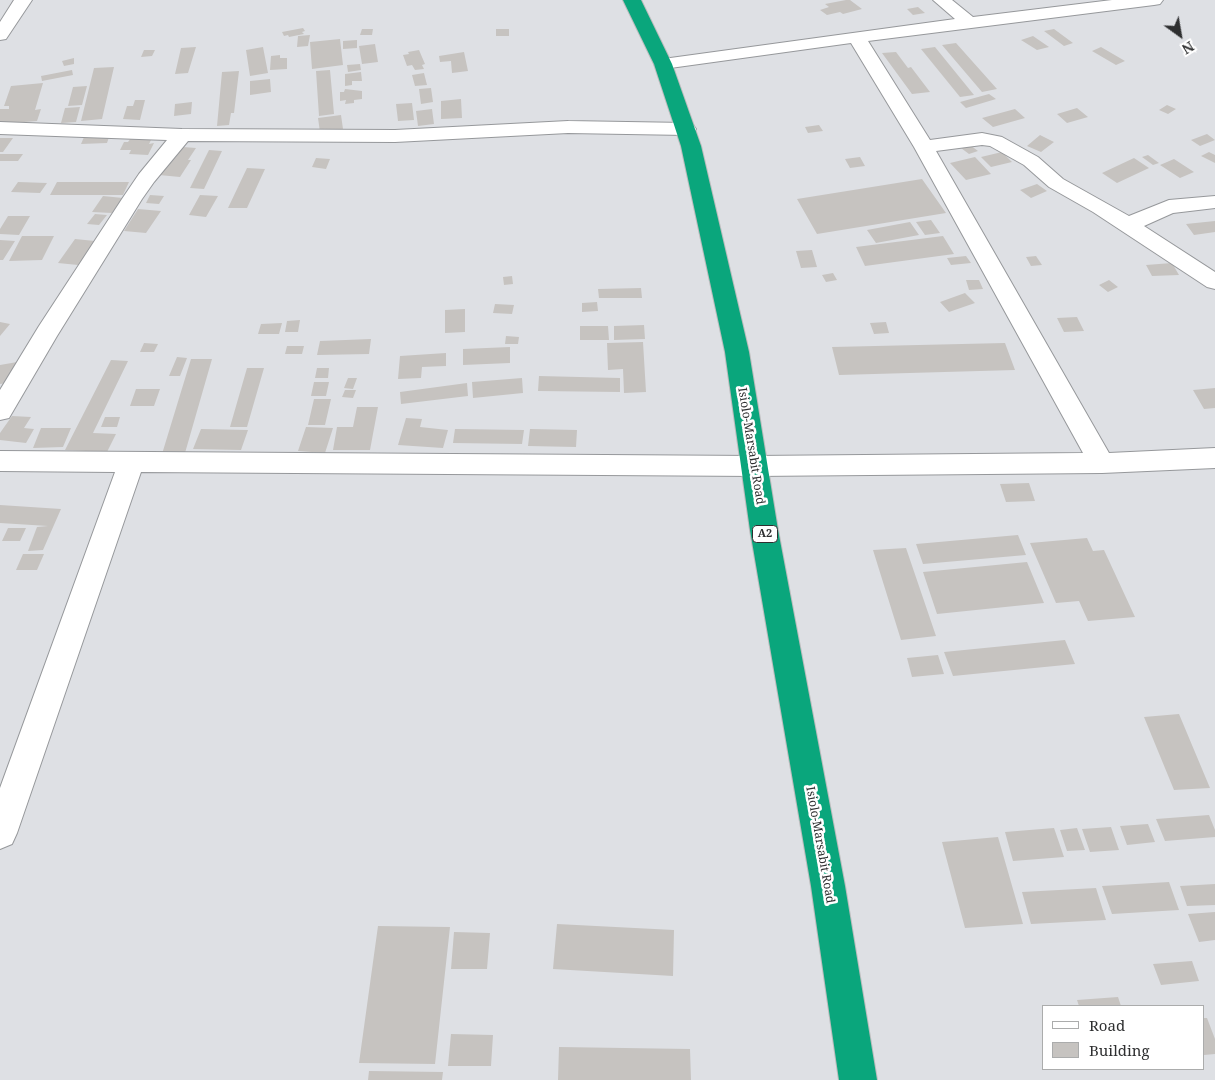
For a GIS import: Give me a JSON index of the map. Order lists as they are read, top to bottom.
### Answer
{
  "streets": {
    "highway": ["Isiolo-Marsabit Road", "A2"]
  },
  "legend": ["Road", "Building"],
  "north": "bottom right"
}
